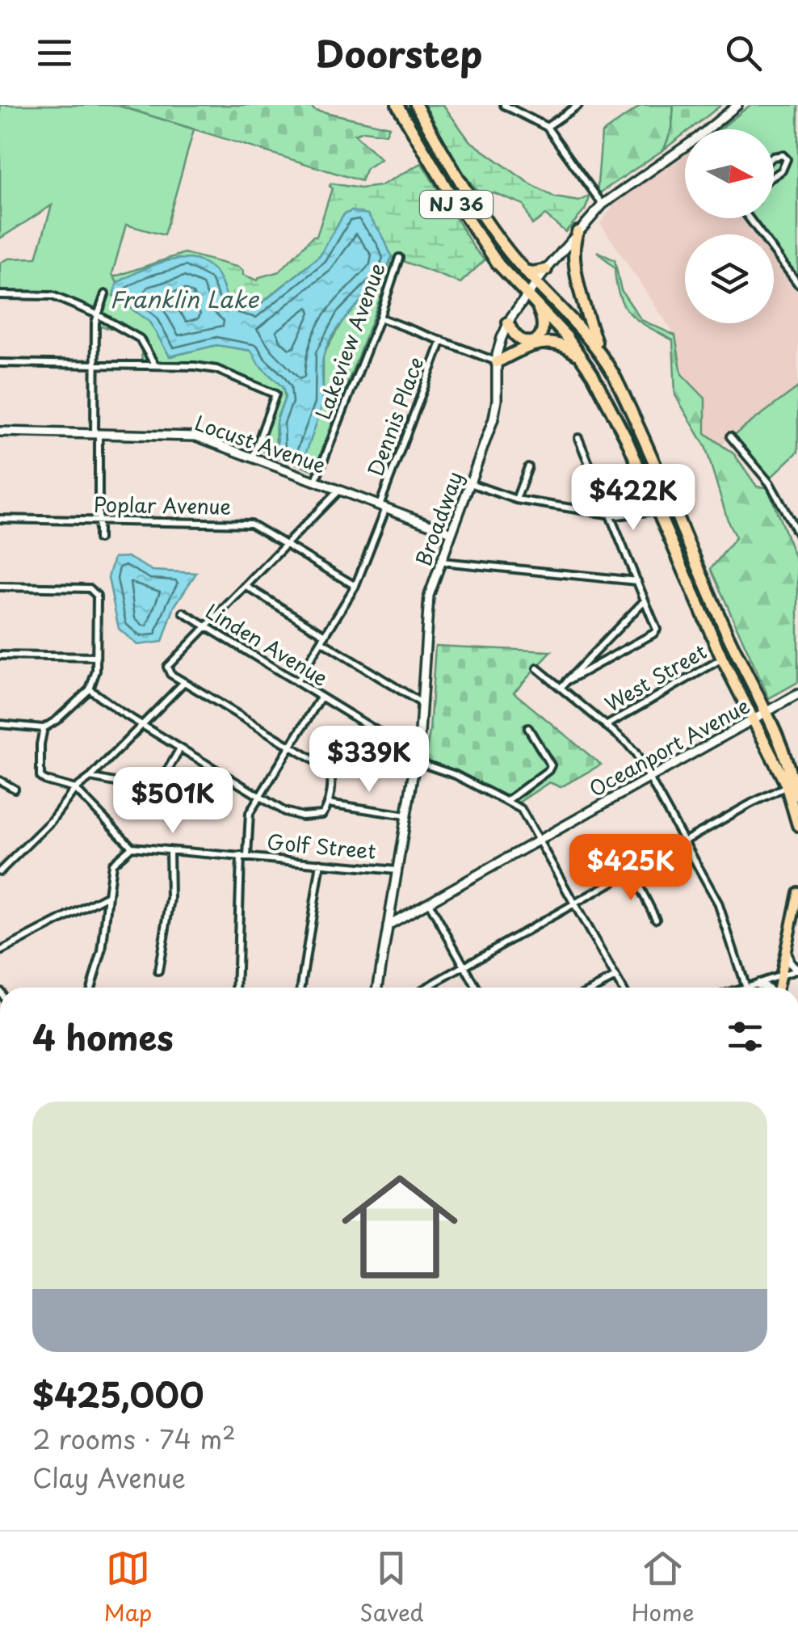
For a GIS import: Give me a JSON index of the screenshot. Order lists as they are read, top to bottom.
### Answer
{
  "streets": {
    "highway": ["NJ 36"],
    "street": [
      "Lakeview Avenue",
      "Dennis Place",
      "Locust Avenue",
      "Poplar Avenue",
      "Broadway",
      "Linden Avenue",
      "West Street",
      "Oceanport Avenue",
      "Golf Street"
    ]
  },
  "crossings": [
    ["NJ 36", "Broadway"],
    ["NJ 36", "West Street"],
    ["NJ 36", "Oceanport Avenue"],
    ["Lakeview Avenue", "Locust Avenue"],
    ["Dennis Place", "Locust Avenue"],
    ["Dennis Place", "Poplar Avenue"],
    ["Dennis Place", "Linden Avenue"],
    ["Locust Avenue", "Broadway"],
    ["Broadway", "Linden Avenue"],
    ["Broadway", "Oceanport Avenue"],
    ["Broadway", "Golf Street"]
  ],
  "water": ["Franklin Lake"],
  "north": "right",
  "page": {
    "header": "Doorstep",
    "price": [
      "$422K",
      "$339K",
      "$501K",
      "$425K"
    ],
    "heading": "4 homes",
    "list": [
      {
        "name": "$425,000",
        "note": "2 rooms · 74 m² · Clay Avenue"
      }
    ],
    "tabs": ["Map", "Saved", "Home"]
  }
}
